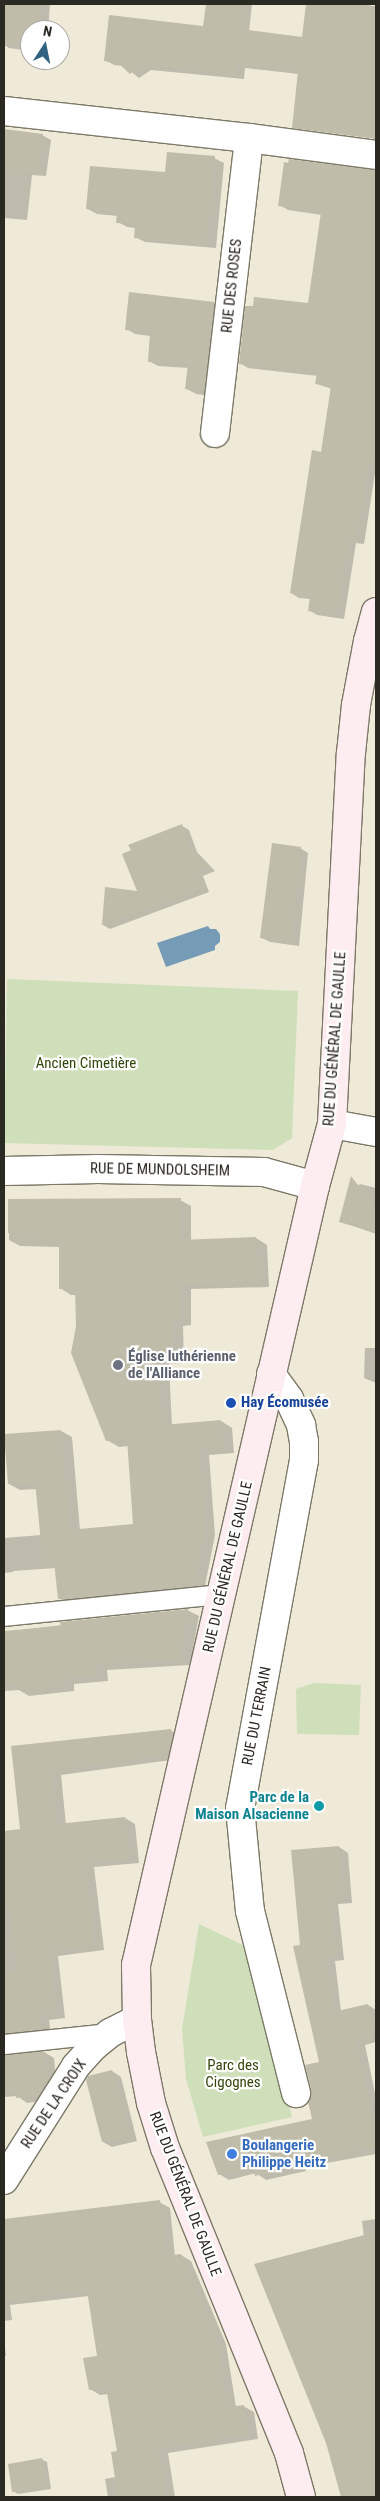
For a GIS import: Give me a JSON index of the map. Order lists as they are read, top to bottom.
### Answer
{
  "streets": {
    "main road": ["RUE DU GÉNÉRAL DE GAULLE"],
    "street": [
      "RUE DES ROSES",
      "RUE DE MUNDOLSHEIM",
      "RUE DU TERRAIN",
      "RUE DE LA CROIX"
    ]
  },
  "crossings": [
    ["RUE DU GÉNÉRAL DE GAULLE", "RUE DE MUNDOLSHEIM"],
    ["RUE DU GÉNÉRAL DE GAULLE", "RUE DU TERRAIN"],
    ["RUE DU GÉNÉRAL DE GAULLE", "RUE DE LA CROIX"]
  ],
  "parks": ["Ancien Cimetière", "Parc des Cigognes"],
  "places": [
    "Église luthérienne de l'Alliance",
    "Hay Écomusée",
    "Parc de la Maison Alsacienne",
    "Boulangerie Philippe Heitz"
  ],
  "north": "top"
}
